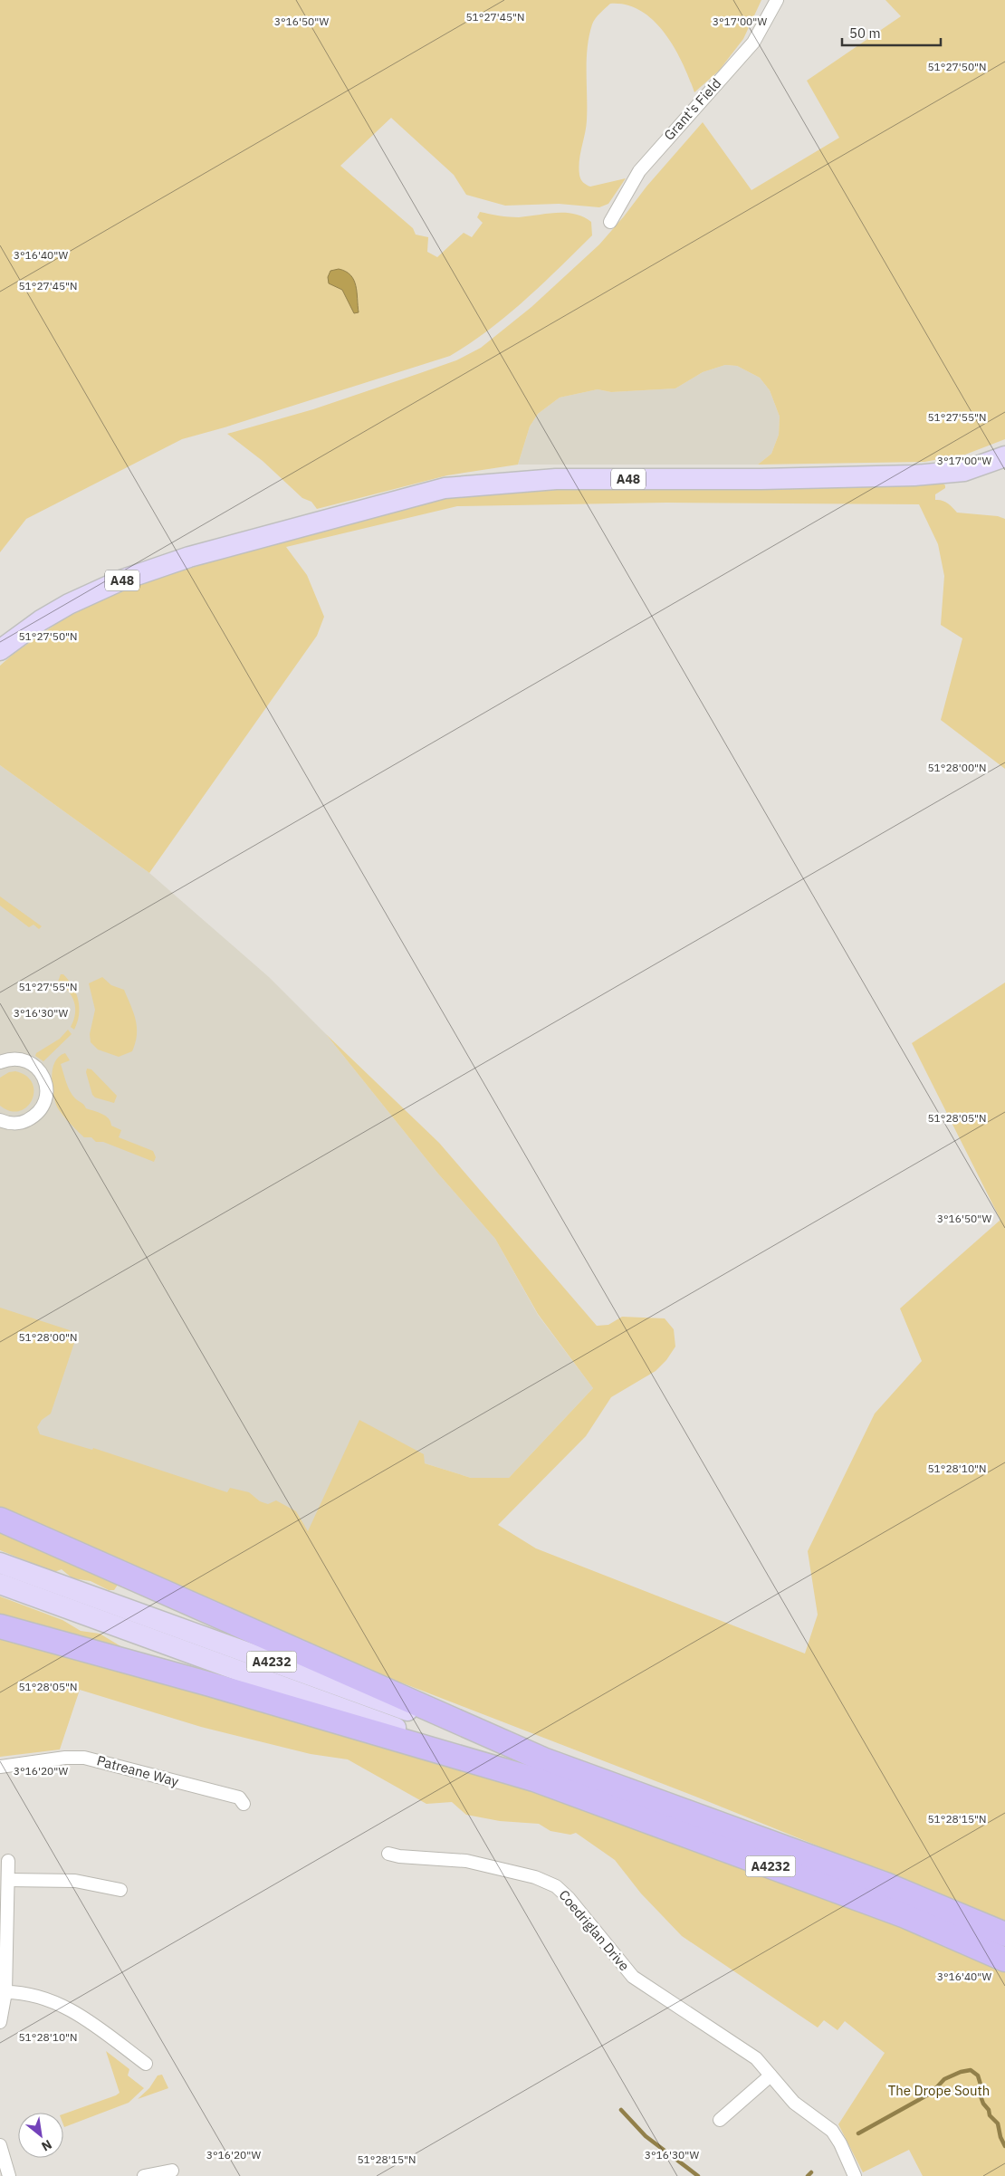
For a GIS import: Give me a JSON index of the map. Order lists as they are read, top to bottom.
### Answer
{
  "streets": {
    "highway": ["A4232"],
    "main road": ["A48"],
    "street": ["Grant's Field", "Patreane Way", "Coedriglan Drive"]
  },
  "parks": ["The Drope South"],
  "scale_bar": "50 m",
  "north": "bottom right",
  "coordinates": [
    "51°27'45\"N",
    "3°16'50\"W",
    "3°17'00\"W",
    "51°27'50\"N",
    "3°16'40\"W",
    "51°27'55\"N",
    "51°28'00\"N",
    "3°16'30\"W",
    "51°28'05\"N",
    "51°28'10\"N",
    "3°16'20\"W",
    "51°28'15\"N"
  ]
}
